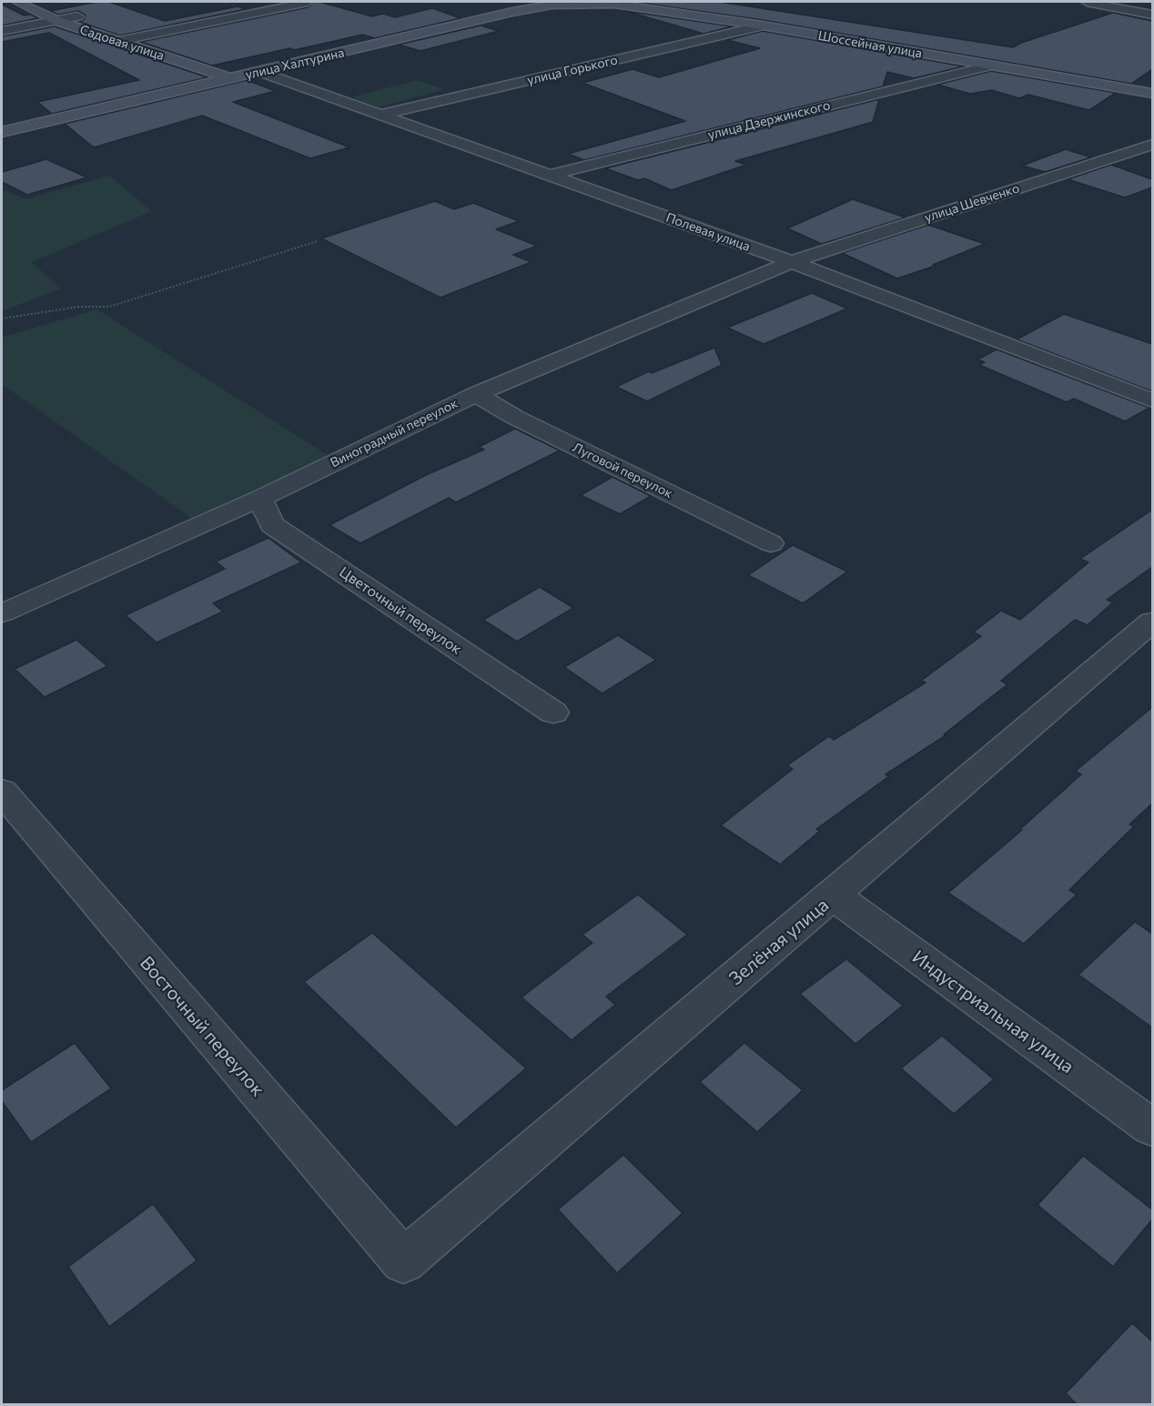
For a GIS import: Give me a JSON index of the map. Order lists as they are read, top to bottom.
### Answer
{
  "streets": {
    "main road": ["Садовая улица", "Шоссейная улица", "улица Халтурина"],
    "street": [
      "улица Горького",
      "улица Дзержинского",
      "улица Шевченко",
      "Полевая улица",
      "Виноградный переулок",
      "Луговой переулок",
      "Цветочный переулок",
      "Зелёная улица",
      "Индустриальная улица",
      "Восточный переулок"
    ]
  },
  "crossings": [
    ["Садовая улица", "улица Халтурина"],
    ["Шоссейная улица", "улица Халтурина"],
    ["Шоссейная улица", "улица Горького"],
    ["Шоссейная улица", "улица Дзержинского"],
    ["улица Халтурина", "Полевая улица"],
    ["улица Горького", "Полевая улица"],
    ["улица Дзержинского", "Полевая улица"],
    ["улица Шевченко", "Полевая улица"],
    ["улица Шевченко", "Виноградный переулок"],
    ["Полевая улица", "Виноградный переулок"],
    ["Виноградный переулок", "Луговой переулок"],
    ["Виноградный переулок", "Цветочный переулок"],
    ["Зелёная улица", "Индустриальная улица"],
    ["Зелёная улица", "Восточный переулок"]
  ]
}
